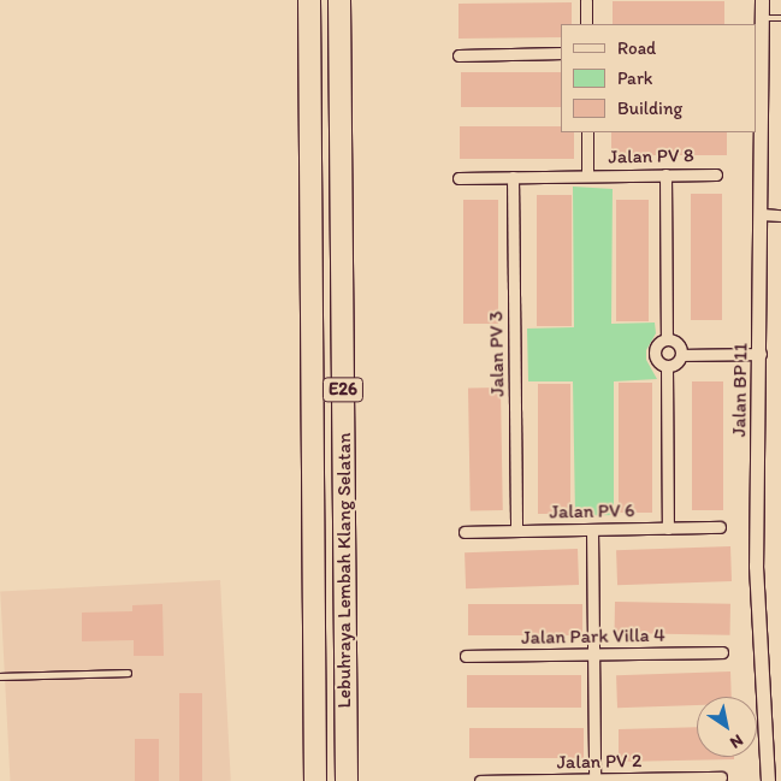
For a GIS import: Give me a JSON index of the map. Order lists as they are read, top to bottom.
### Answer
{
  "streets": {
    "highway": ["E26", "Lebuhraya Lembah Klang Selatan"],
    "street": [
      "Jalan PV 8",
      "Jalan PV 3",
      "Jalan BP 11",
      "Jalan PV 6",
      "Jalan Park Villa 4",
      "Jalan PV 2"
    ]
  },
  "crossings": [
    ["Jalan PV 8", "Jalan PV 3"],
    ["Jalan PV 3", "Jalan PV 6"]
  ],
  "legend": ["Road", "Park", "Building"],
  "north": "bottom right"
}
